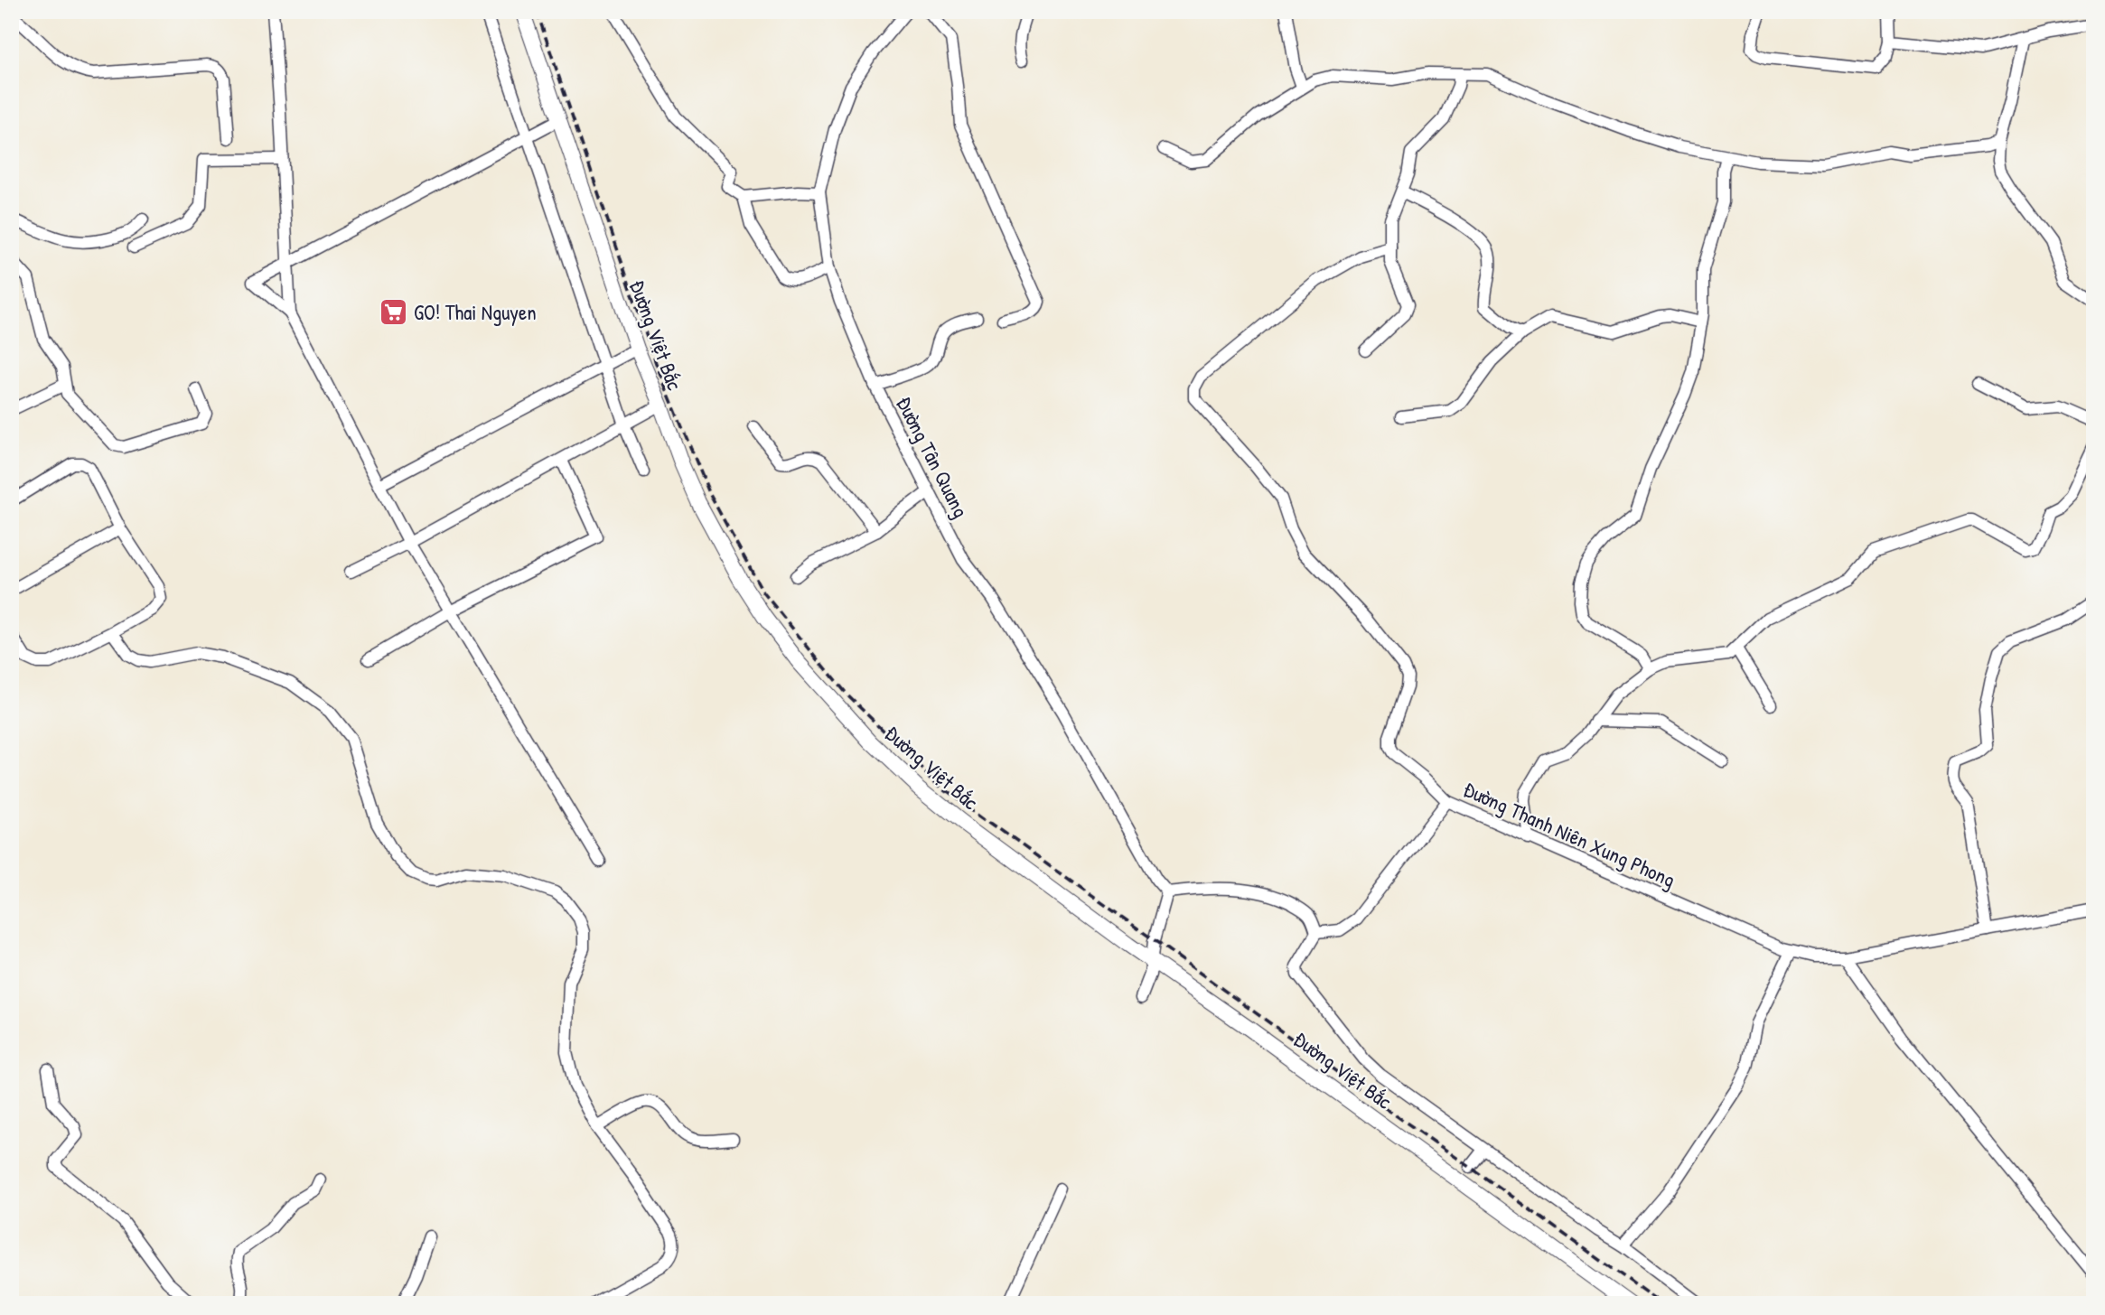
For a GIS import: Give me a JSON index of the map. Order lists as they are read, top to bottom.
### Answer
{
  "streets": {
    "main road": ["Đường Việt Bắc"],
    "street": ["Đường Tân Quang", "Đường Thanh Niên Xung Phong"]
  },
  "places": {
    "supermarket": ["GO! Thai Nguyen"]
  }
}
